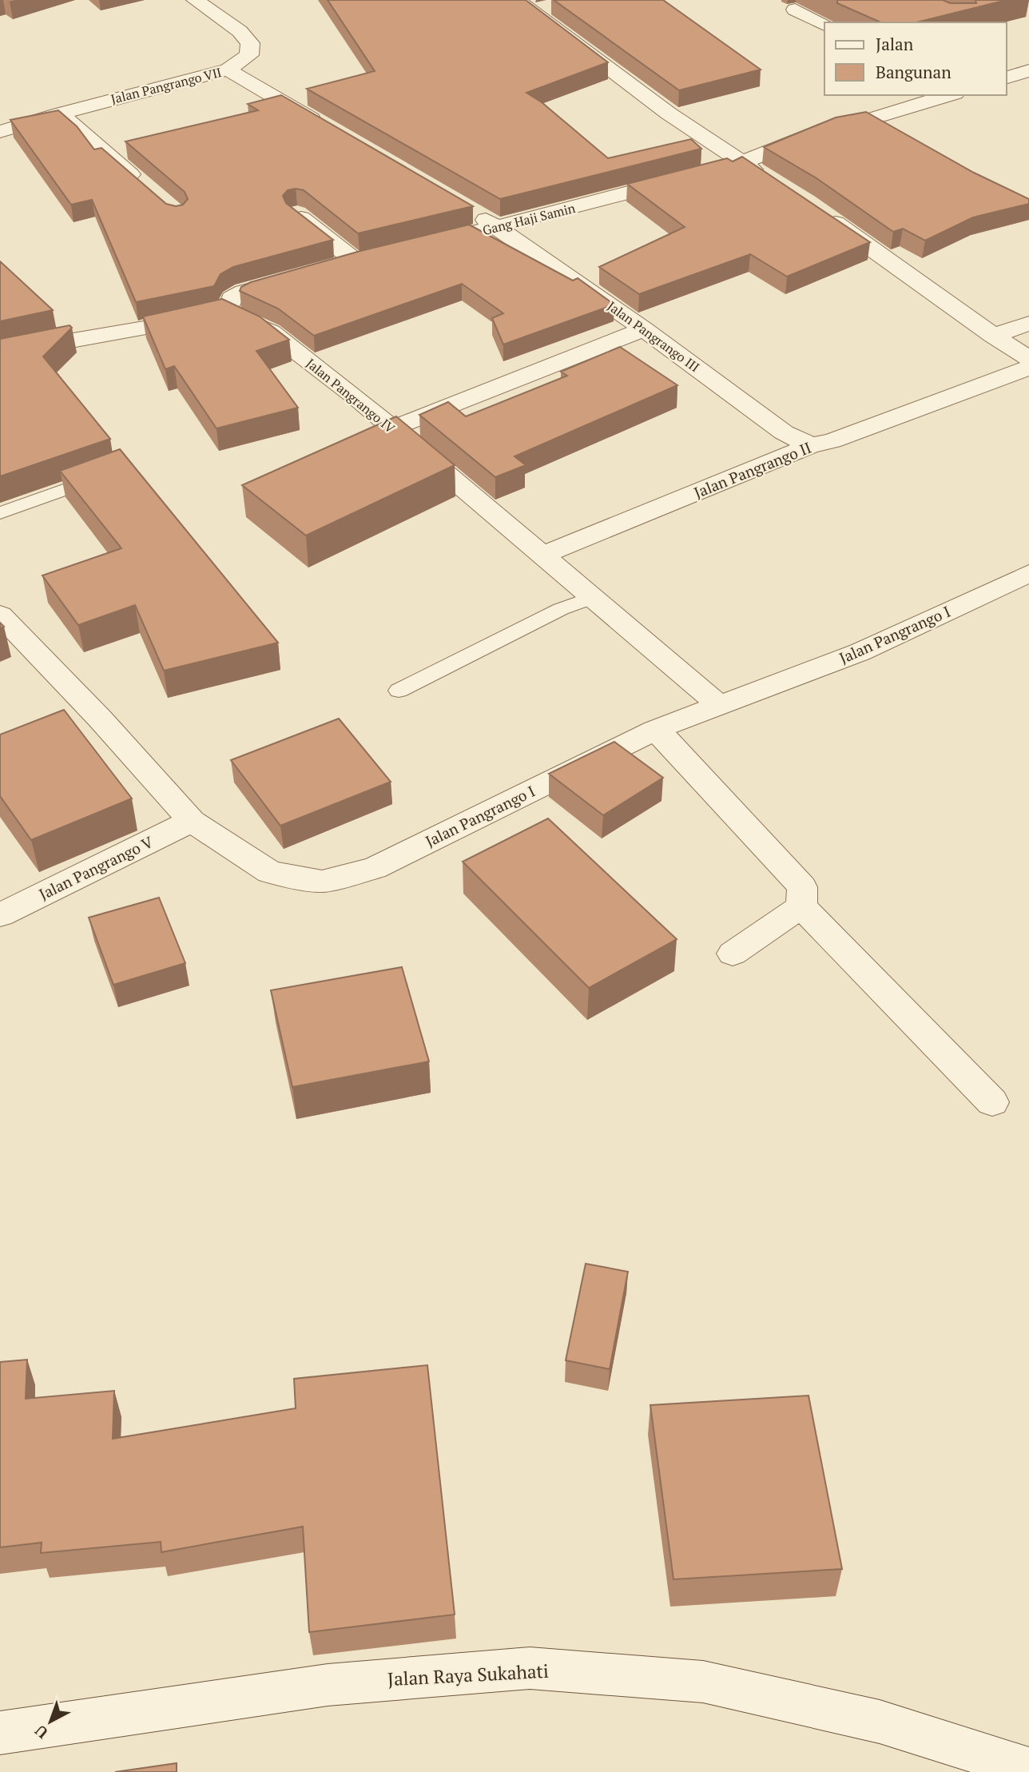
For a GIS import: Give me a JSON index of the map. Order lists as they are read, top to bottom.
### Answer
{
  "streets": {
    "street": [
      "Jalan Pangrango VII",
      "Gang Haji Samin",
      "Jalan Pangrango III",
      "Jalan Pangrango IV",
      "Jalan Pangrango II",
      "Jalan Pangrango I",
      "Jalan Pangrango V",
      "Jalan Raya Sukahati"
    ]
  },
  "crossings": [
    ["Gang Haji Samin", "Jalan Pangrango III"],
    ["Jalan Pangrango III", "Jalan Pangrango II"],
    ["Jalan Pangrango IV", "Jalan Pangrango II"],
    ["Jalan Pangrango IV", "Jalan Pangrango I"],
    ["Jalan Pangrango I", "Jalan Pangrango V"]
  ],
  "legend": ["Jalan", "Bangunan"],
  "north": "bottom left"
}
